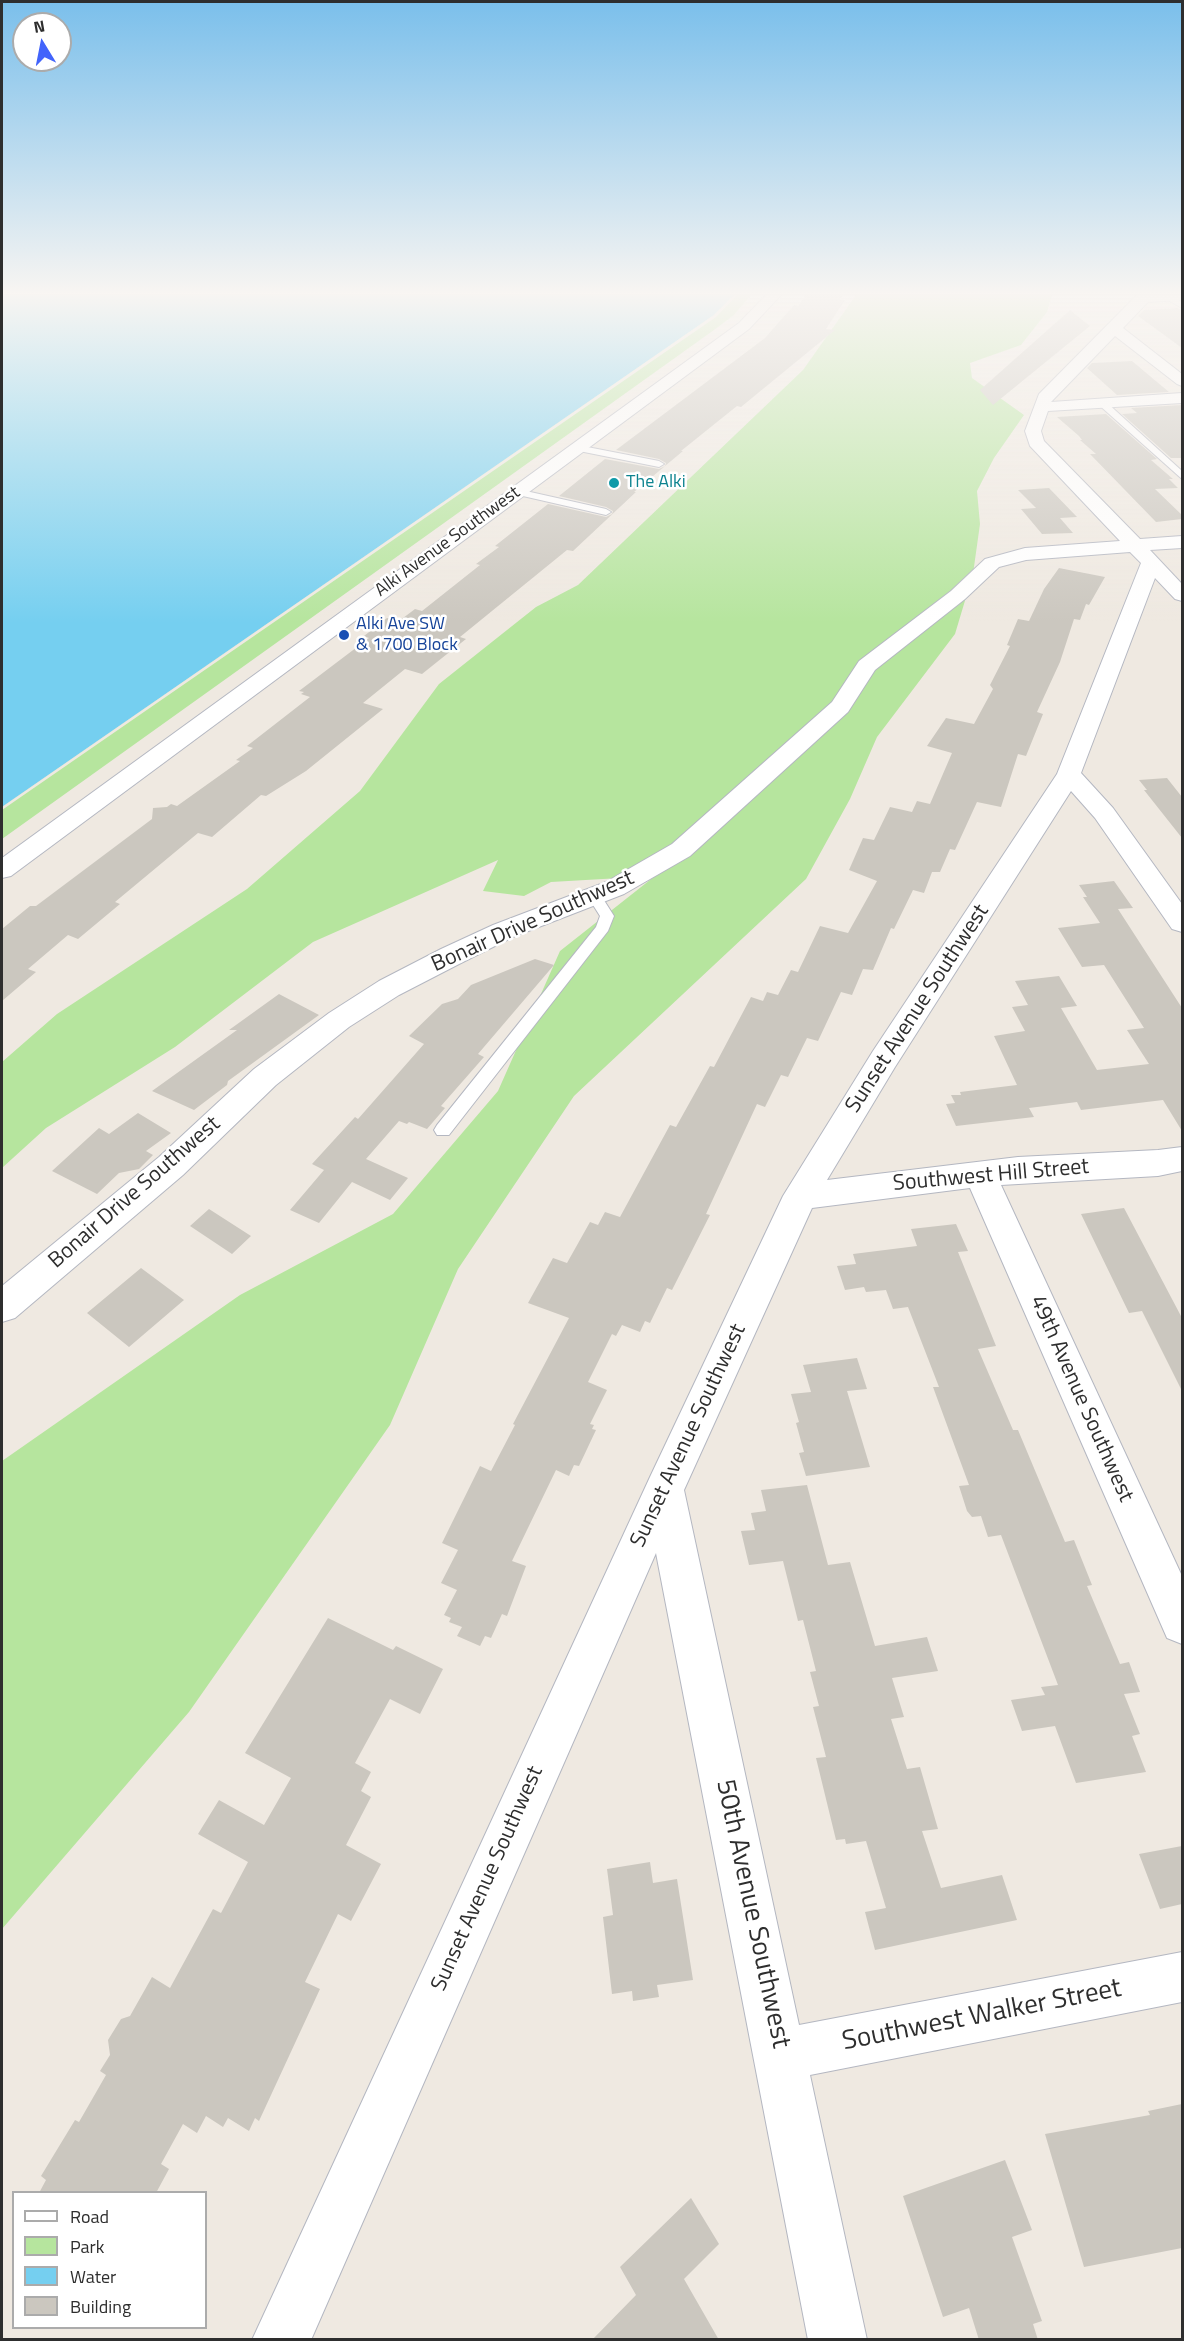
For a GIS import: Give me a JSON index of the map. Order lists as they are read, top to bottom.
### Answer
{
  "streets": {
    "street": [
      "Alki Avenue Southwest",
      "Bonair Drive Southwest",
      "Sunset Avenue Southwest",
      "Southwest Hill Street",
      "49th Avenue Southwest",
      "50th Avenue Southwest",
      "Southwest Walker Street"
    ]
  },
  "crossings": [
    ["Bonair Drive Southwest", "Sunset Avenue Southwest"],
    ["Sunset Avenue Southwest", "Southwest Hill Street"],
    ["Sunset Avenue Southwest", "50th Avenue Southwest"],
    ["Southwest Hill Street", "49th Avenue Southwest"],
    ["50th Avenue Southwest", "Southwest Walker Street"]
  ],
  "places": ["The Alki", "Alki Ave SW & 1700 Block"],
  "legend": [
    "Road",
    "Park",
    "Water",
    "Building"
  ],
  "north": "top"
}
